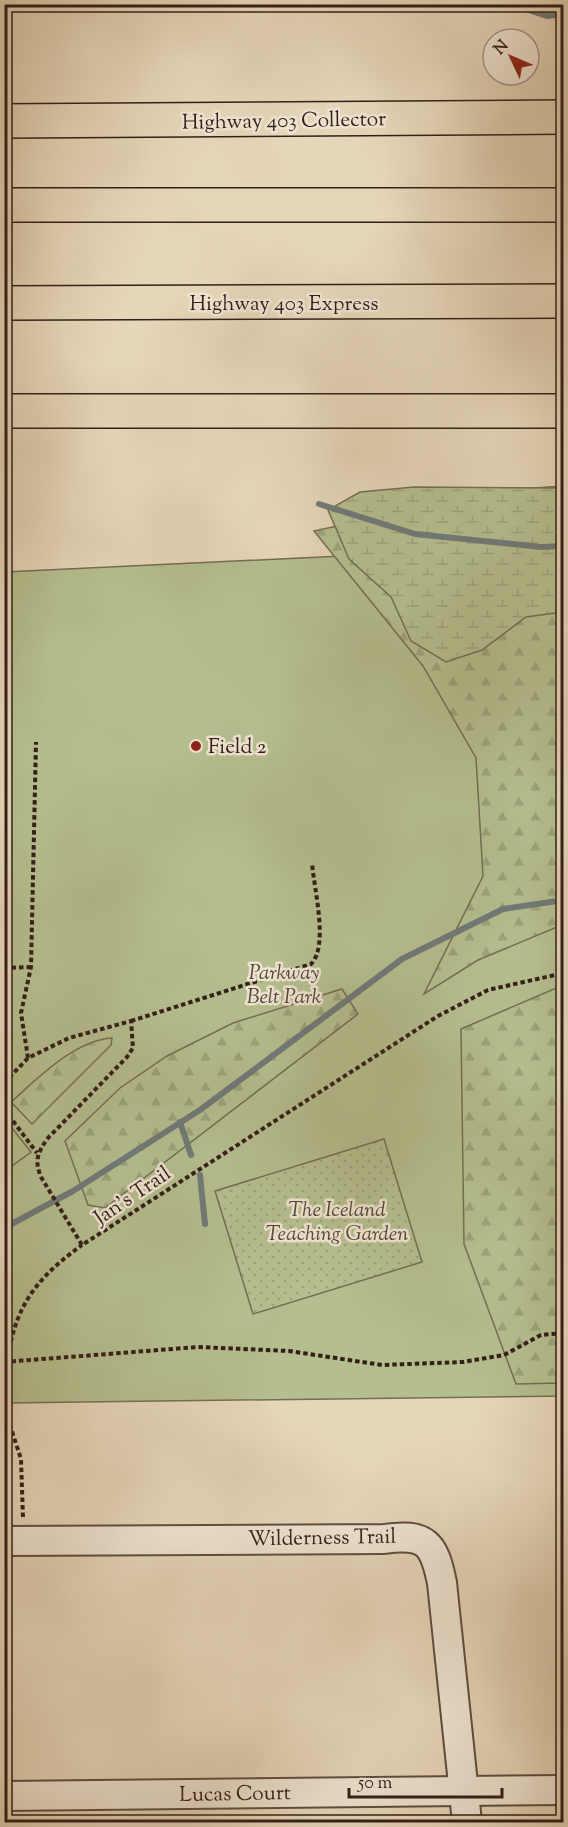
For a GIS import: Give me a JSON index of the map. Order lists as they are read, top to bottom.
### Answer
{
  "streets": {
    "highway": ["Highway 403 Collector", "Highway 403 Express"],
    "street": ["Wilderness Trail", "Lucas Court"],
    "path": ["Jan's Trail"]
  },
  "crossings": [
    ["Wilderness Trail", "Lucas Court"]
  ],
  "parks": ["Parkway Belt Park", "The Iceland Teaching Garden"],
  "places": ["Field 2"],
  "scale_bar": "50 m",
  "north": "top left"
}
